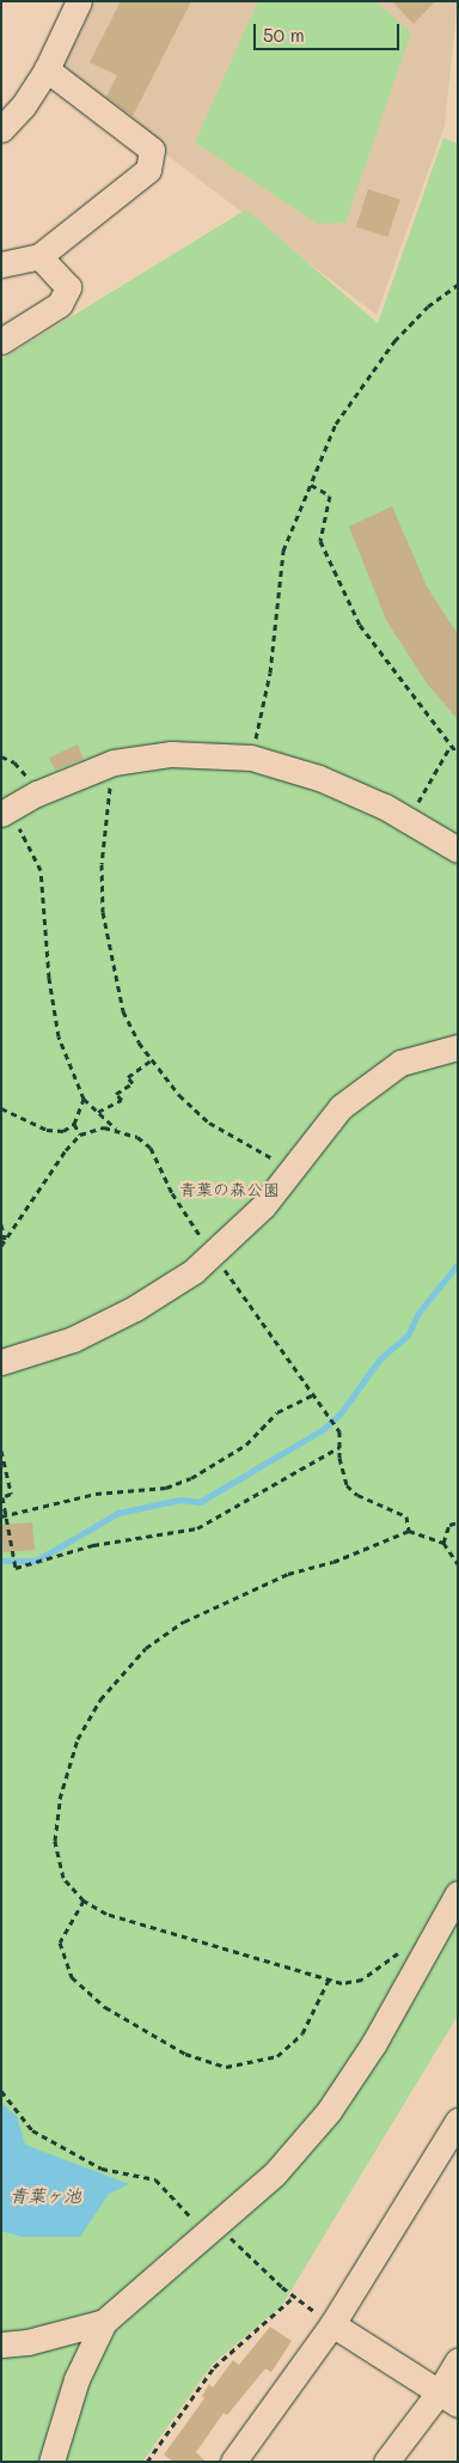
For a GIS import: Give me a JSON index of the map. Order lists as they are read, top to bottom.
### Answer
{
  "water": ["青葉ヶ池"],
  "parks": ["青葉の森公園"],
  "scale_bar": "50 m"
}
